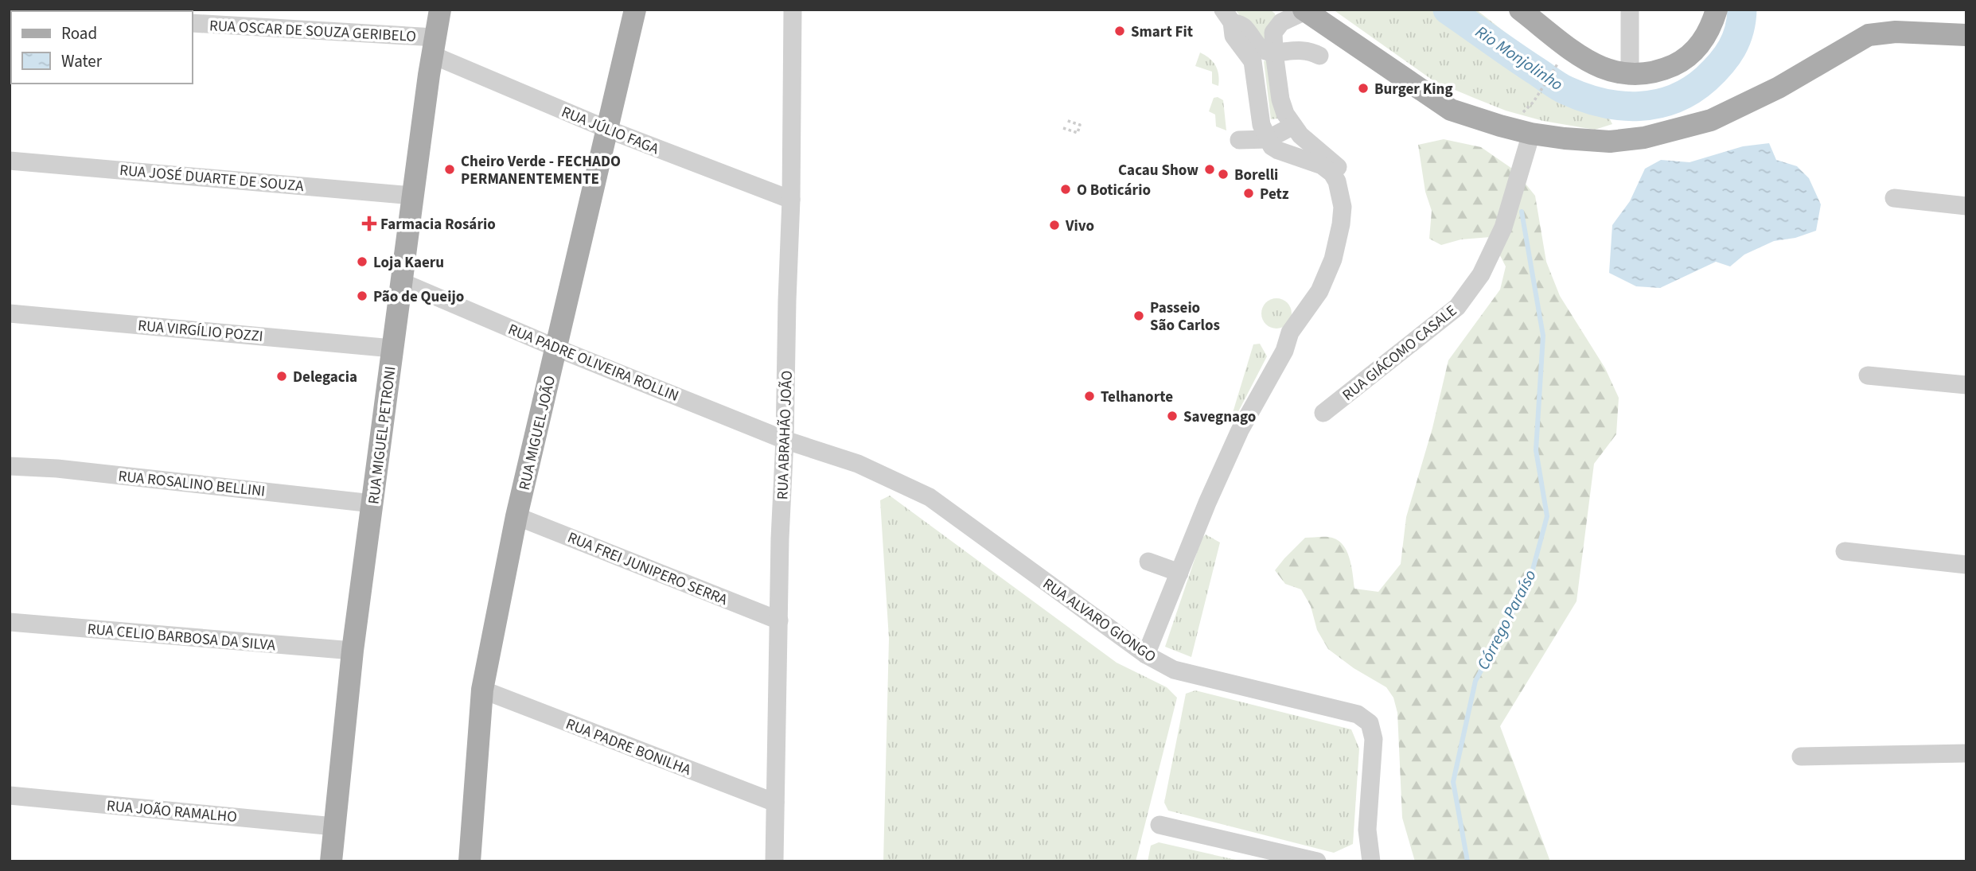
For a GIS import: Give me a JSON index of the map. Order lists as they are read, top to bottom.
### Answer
{
  "streets": {
    "main road": ["RUA MIGUEL JOÃO", "RUA MIGUEL PETRONI"],
    "street": [
      "RUA OSCAR DE SOUZA GERIBELO",
      "RUA JÚLIO FAGA",
      "RUA JOSÉ DUARTE DE SOUZA",
      "RUA VIRGÍLIO POZZI",
      "RUA GIÁCOMO CASALE",
      "RUA PADRE OLIVEIRA ROLLIN",
      "RUA ABRAHÃO JOÃO",
      "RUA ROSALINO BELLINI",
      "RUA FREI JUNIPERO SERRA",
      "RUA ALVARO GIONGO",
      "RUA CELIO BARBOSA DA SILVA",
      "RUA PADRE BONILHA",
      "RUA JOÃO RAMALHO"
    ]
  },
  "crossings": [
    ["RUA OSCAR DE SOUZA GERIBELO", "RUA JÚLIO FAGA"],
    ["RUA OSCAR DE SOUZA GERIBELO", "RUA MIGUEL PETRONI"],
    ["RUA JÚLIO FAGA", "RUA MIGUEL JOÃO"],
    ["RUA JÚLIO FAGA", "RUA MIGUEL PETRONI"],
    ["RUA JÚLIO FAGA", "RUA ABRAHÃO JOÃO"],
    ["RUA JOSÉ DUARTE DE SOUZA", "RUA MIGUEL PETRONI"],
    ["RUA VIRGÍLIO POZZI", "RUA MIGUEL PETRONI"],
    ["RUA PADRE OLIVEIRA ROLLIN", "RUA MIGUEL JOÃO"],
    ["RUA PADRE OLIVEIRA ROLLIN", "RUA MIGUEL PETRONI"],
    ["RUA PADRE OLIVEIRA ROLLIN", "RUA ABRAHÃO JOÃO"],
    ["RUA PADRE OLIVEIRA ROLLIN", "RUA ALVARO GIONGO"],
    ["RUA MIGUEL JOÃO", "RUA FREI JUNIPERO SERRA"],
    ["RUA MIGUEL JOÃO", "RUA PADRE BONILHA"],
    ["RUA MIGUEL PETRONI", "RUA ROSALINO BELLINI"],
    ["RUA MIGUEL PETRONI", "RUA CELIO BARBOSA DA SILVA"],
    ["RUA MIGUEL PETRONI", "RUA JOÃO RAMALHO"],
    ["RUA ABRAHÃO JOÃO", "RUA FREI JUNIPERO SERRA"],
    ["RUA ABRAHÃO JOÃO", "RUA ALVARO GIONGO"],
    ["RUA ABRAHÃO JOÃO", "RUA PADRE BONILHA"]
  ],
  "water": ["Rio Monjolinho", "Córrego Paraíso"],
  "places": {
    "other": [
      "Smart Fit",
      "Burger King",
      "Cheiro Verde - FECHADO PERMANENTEMENTE",
      "Cacau Show",
      "Borelli",
      "O Boticário",
      "Petz",
      "Vivo",
      "Loja Kaeru",
      "Pão de Queijo",
      "Passeio São Carlos",
      "Delegacia",
      "Telhanorte",
      "Savegnago"
    ],
    "health": ["Farmacia Rosário"]
  },
  "legend": ["Road", "Water"]
}
